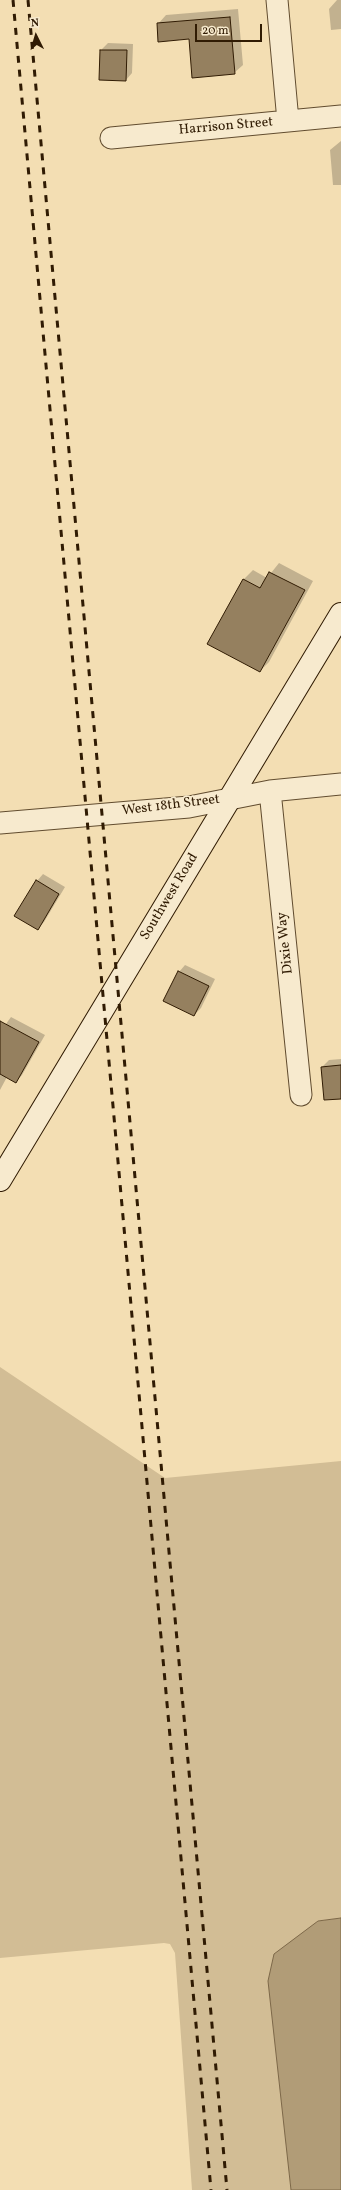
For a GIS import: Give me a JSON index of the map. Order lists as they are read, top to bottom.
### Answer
{
  "streets": {
    "street": [
      "Harrison Street",
      "West 18th Street",
      "Southwest Road",
      "Dixie Way"
    ]
  },
  "crossings": [
    ["West 18th Street", "Southwest Road"],
    ["West 18th Street", "Dixie Way"]
  ],
  "scale_bar": "20 m",
  "north": "top"
}
